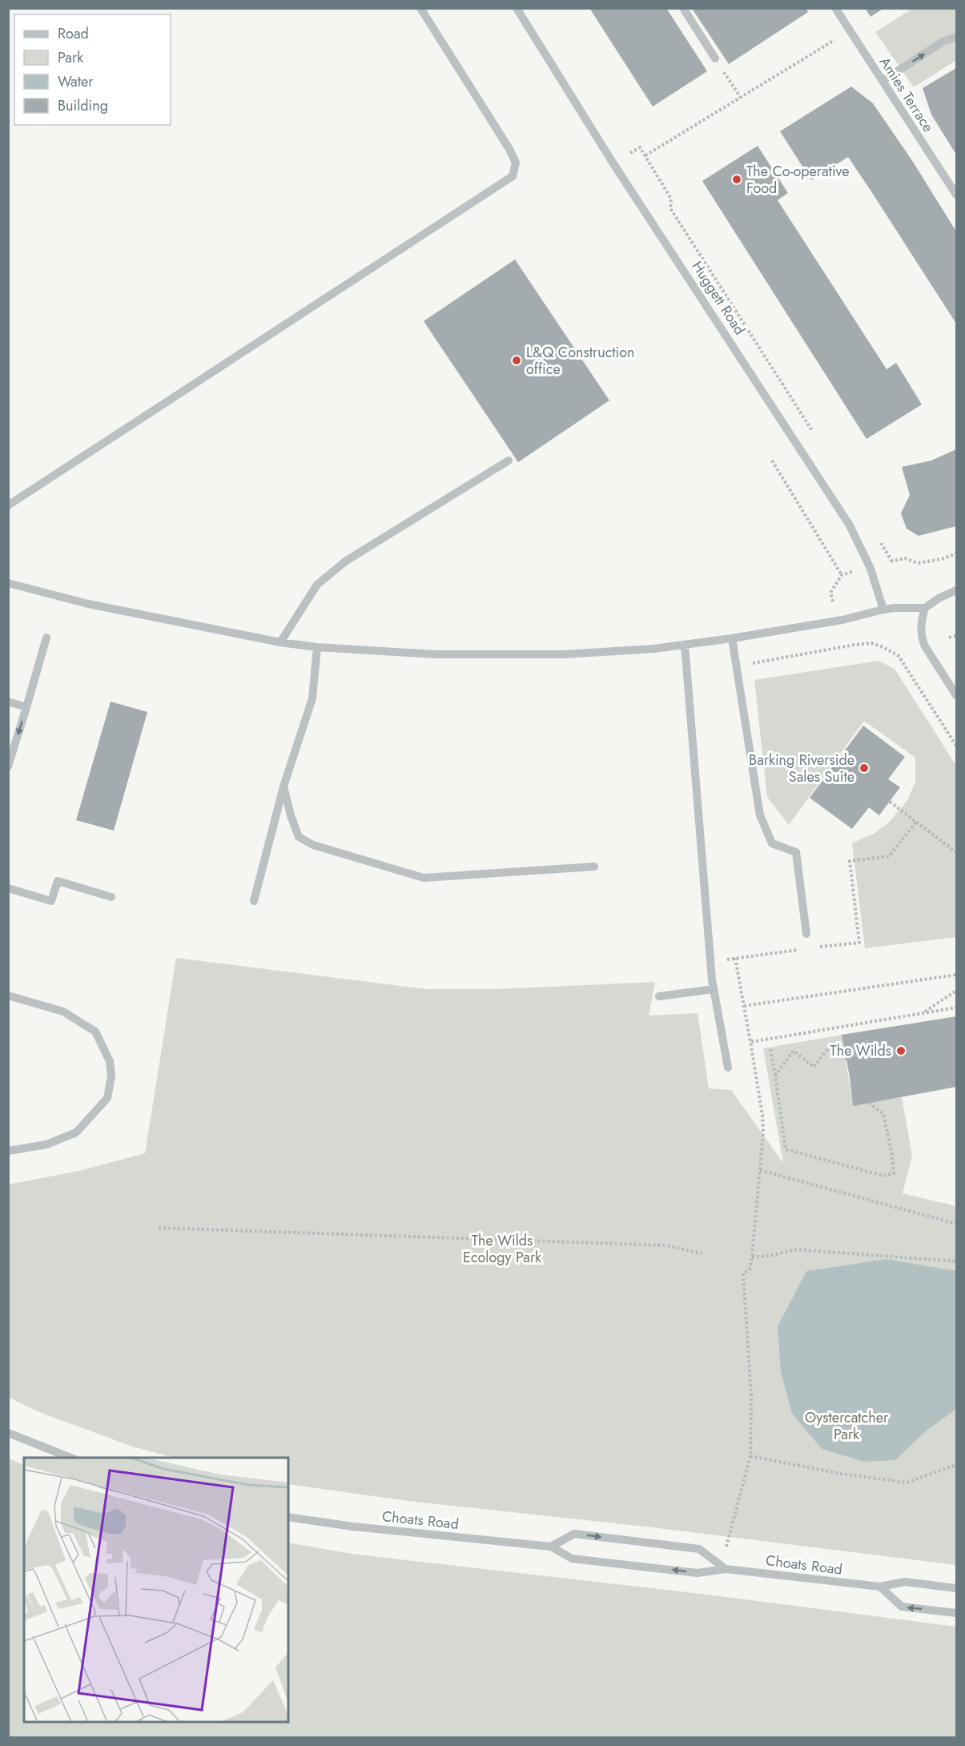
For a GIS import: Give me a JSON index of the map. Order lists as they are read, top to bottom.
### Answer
{
  "streets": {
    "street": ["Amies Terrace", "Huggett Road", "Choats Road"]
  },
  "parks": ["The Wilds Ecology Park", "Oystercatcher Park"],
  "places": [
    "The Co-operative Food",
    "L&Q Construction office",
    "Barking Riverside Sales Suite",
    "The Wilds"
  ],
  "legend": [
    "Road",
    "Park",
    "Water",
    "Building"
  ]
}
